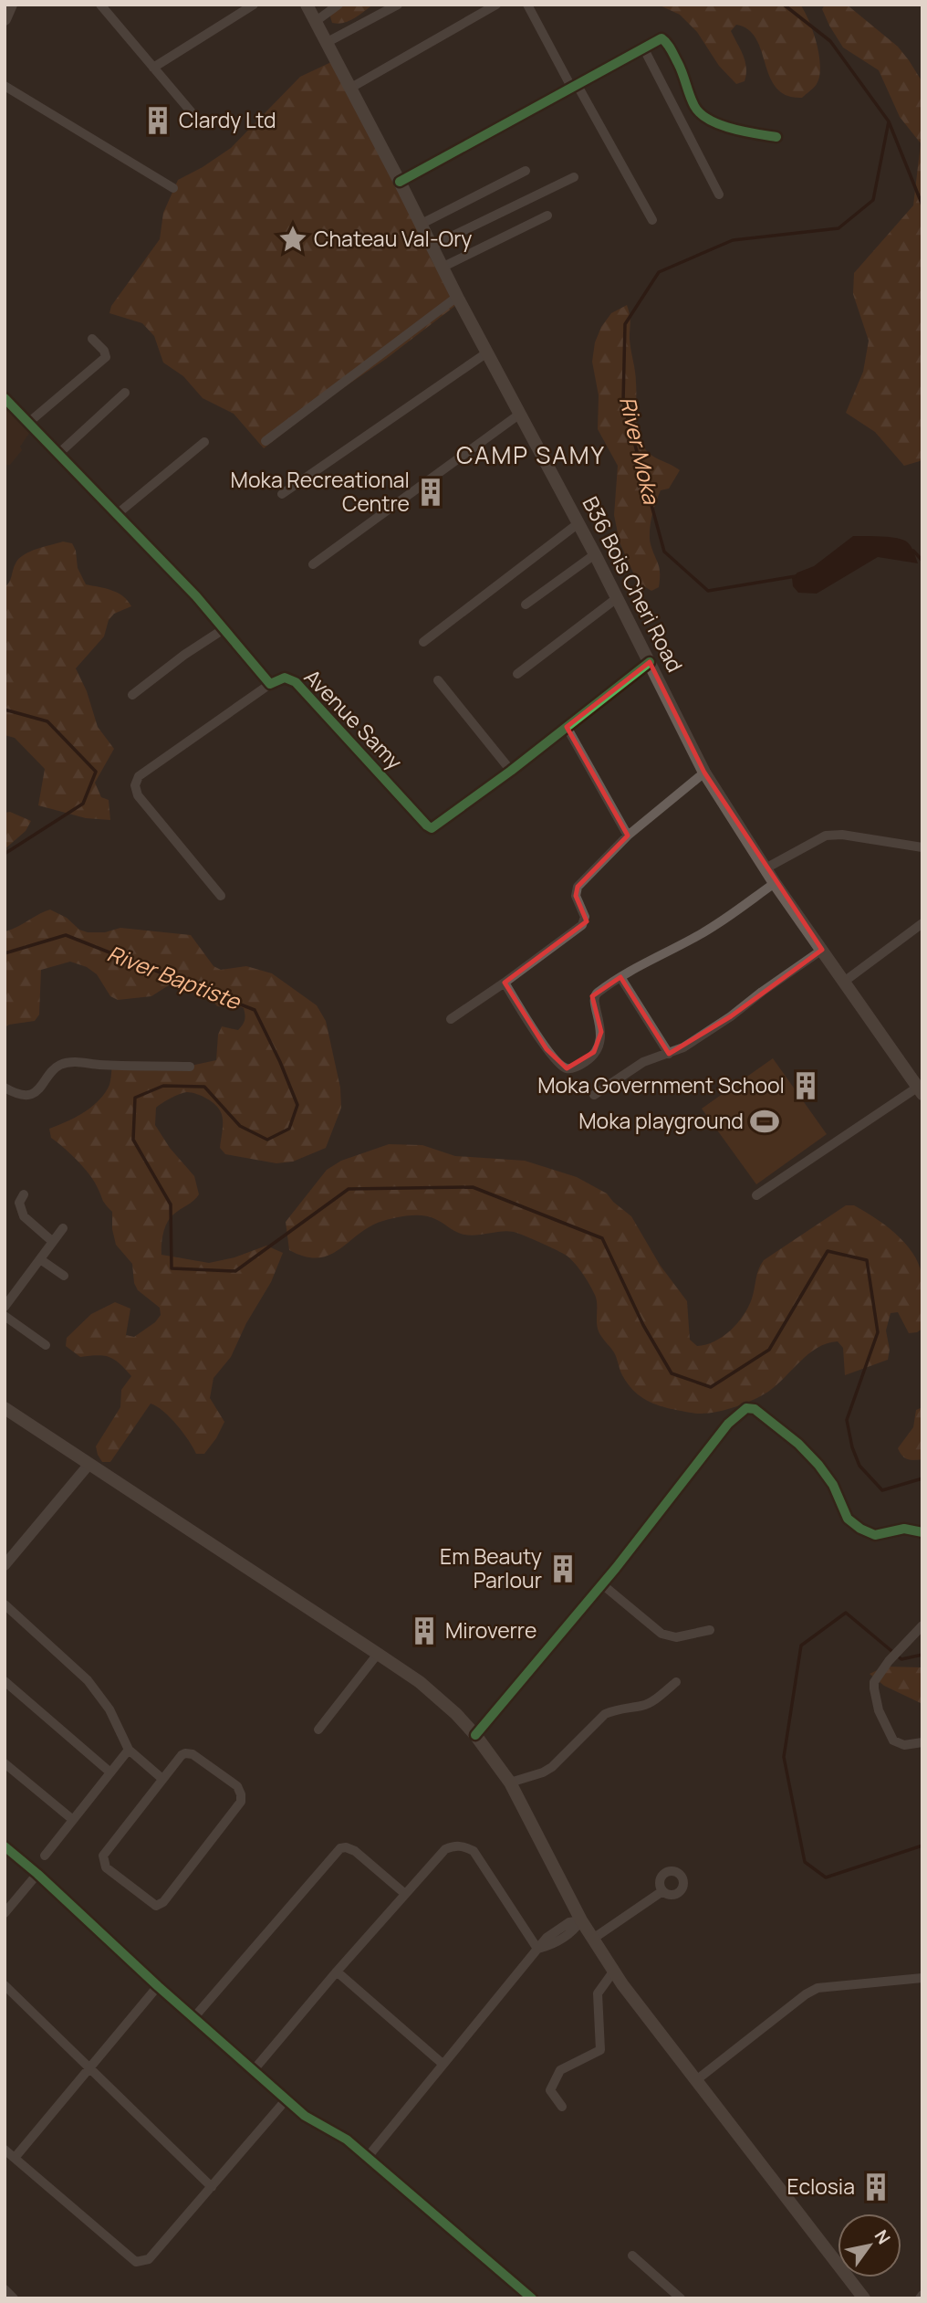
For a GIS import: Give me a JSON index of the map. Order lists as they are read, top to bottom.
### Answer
{
  "streets": {
    "main road": ["B36 Bois Cheri Road"],
    "street": ["Avenue Samy"]
  },
  "crossings": [
    ["B36 Bois Cheri Road", "Avenue Samy"]
  ],
  "districts": ["CAMP SAMY"],
  "water": ["River Moka", "River Baptiste"],
  "places": {
    "building": [
      "Clardy Ltd",
      "Moka Recreational Centre",
      "Moka Government School",
      "Em Beauty Parlour",
      "Miroverre",
      "Eclosia"
    ],
    "place": ["Chateau Val-Ory"],
    "sports": ["Moka playground"]
  },
  "north": "top right"
}
